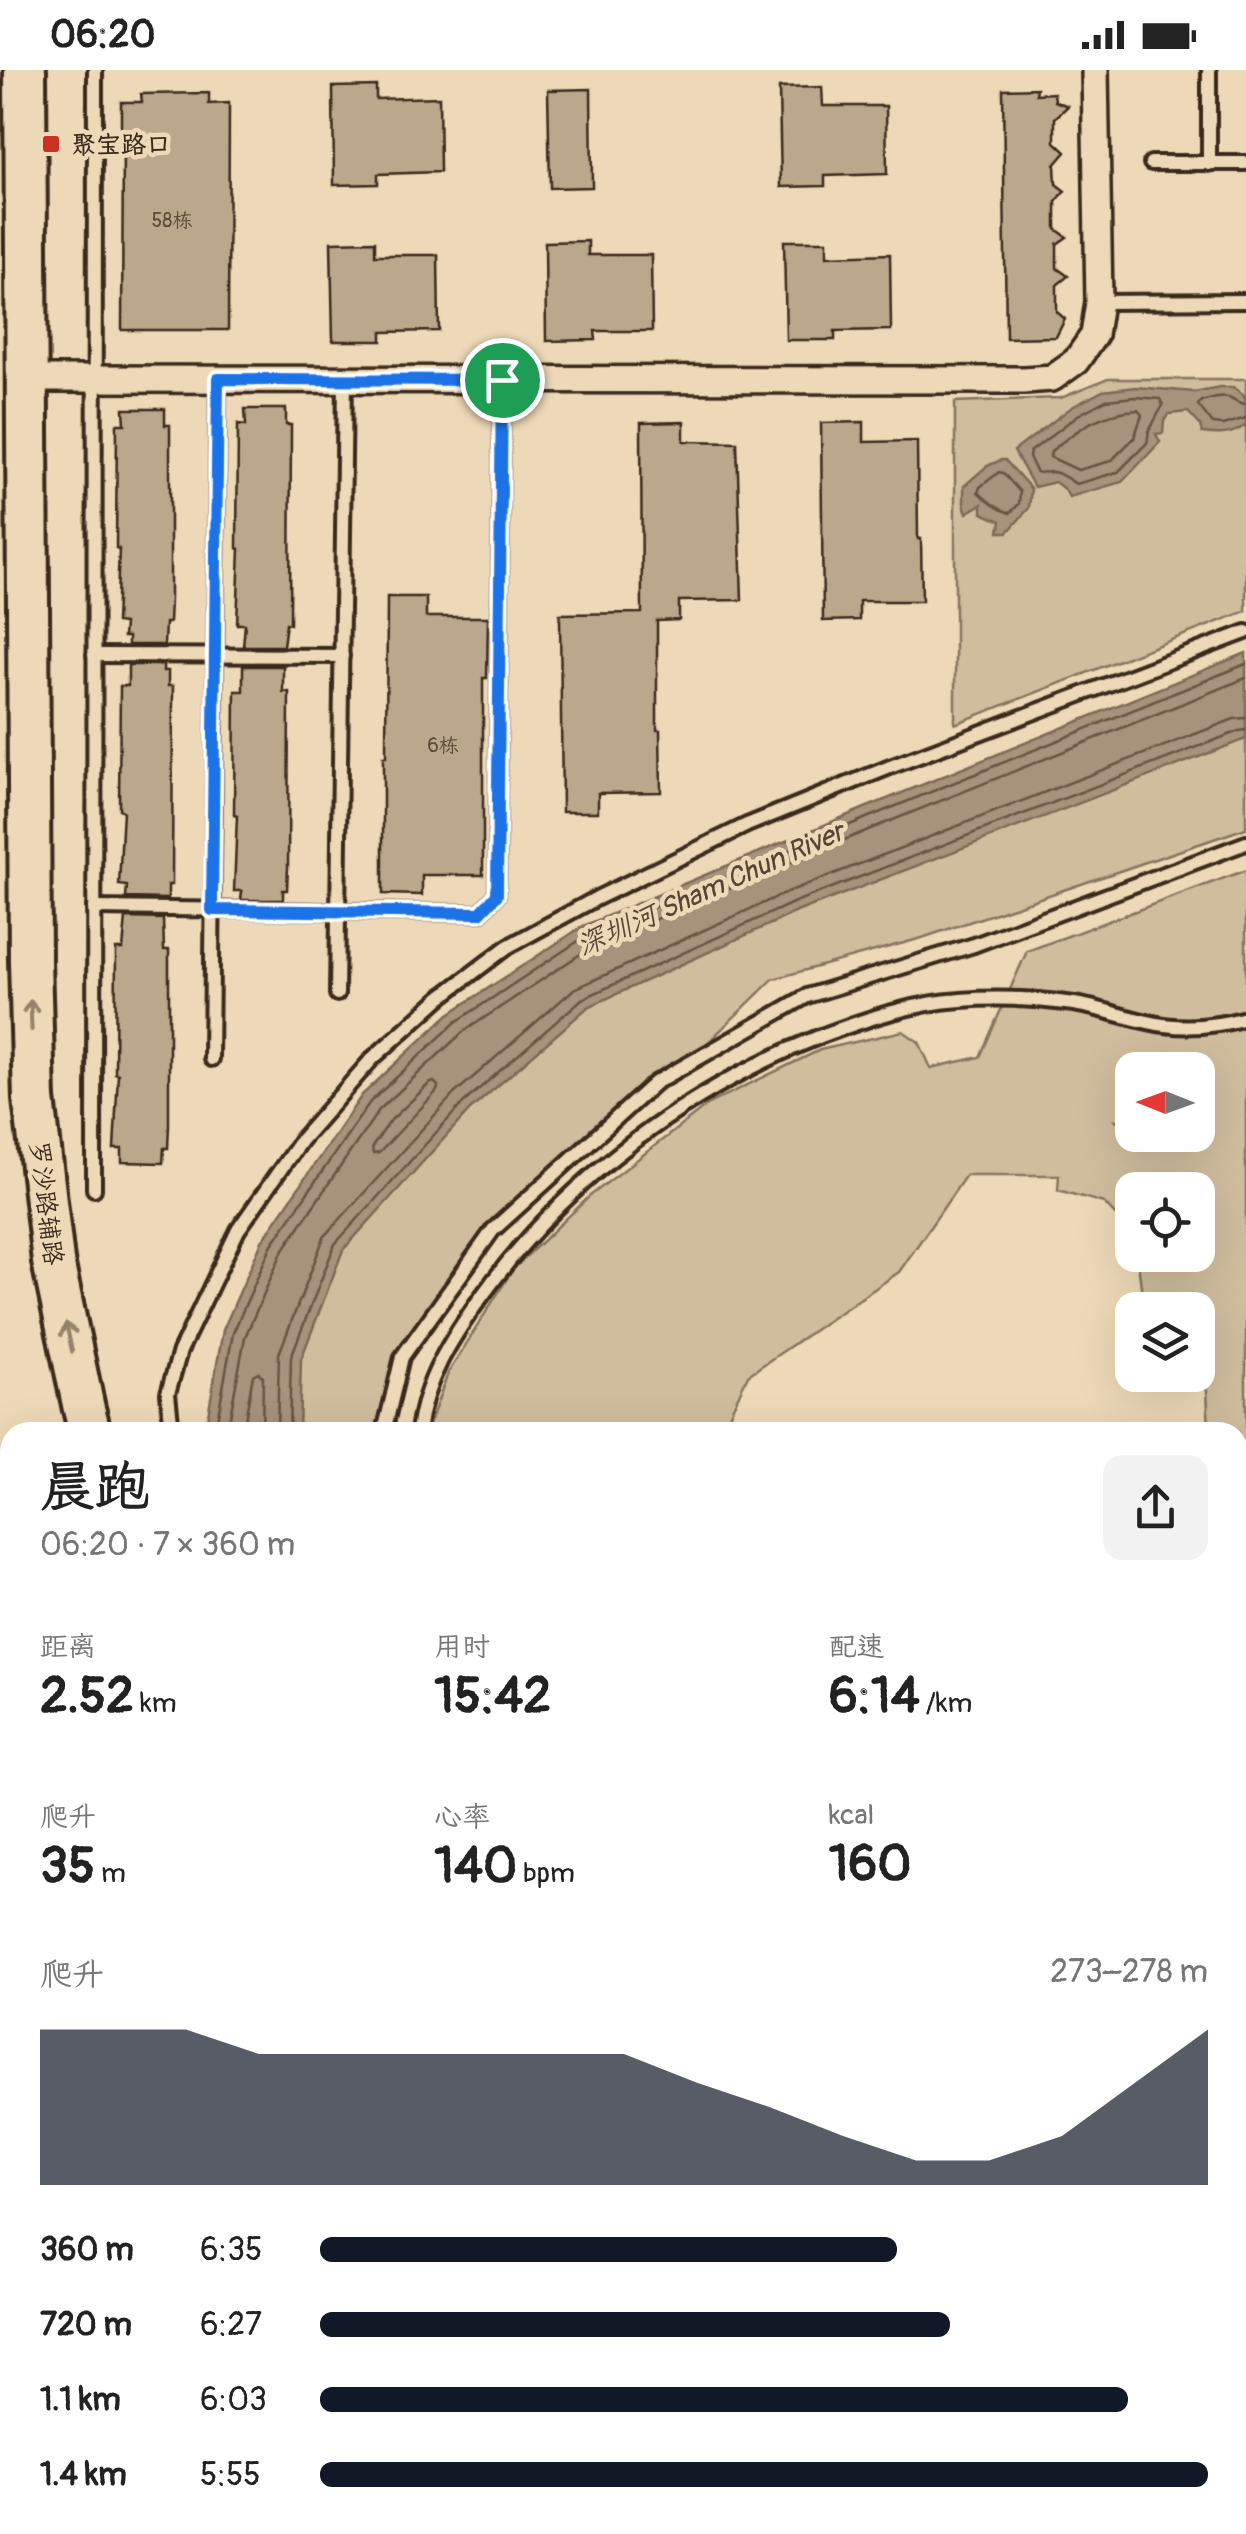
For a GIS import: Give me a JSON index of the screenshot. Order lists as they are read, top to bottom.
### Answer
{
  "streets": {
    "main road": ["罗沙路辅路"]
  },
  "one_way": ["罗沙路辅路"],
  "water": ["深圳河 Sham Chun River"],
  "places": {
    "transit": ["聚宝路口"]
  },
  "house_numbers": ["58栋", "6栋"],
  "north": "left",
  "page": {
    "status": "06:20",
    "heading": ["晨跑", "06:20 · 7 × 360 m"],
    "stats": [
      ["距离", "2.52 km"],
      ["用时", "15:42"],
      ["配速", "6:14 /km"],
      ["爬升", "35 m"],
      ["心率", "140 bpm"],
      ["kcal", "160"]
    ],
    "chart": ["爬升", "273–278 m"],
    "list": [
      {
        "name": "360 m",
        "note": "6:35"
      },
      {
        "name": "720 m",
        "note": "6:27"
      },
      {
        "name": "1.1 km",
        "note": "6:03"
      },
      {
        "name": "1.4 km",
        "note": "5:55"
      }
    ]
  }
}
